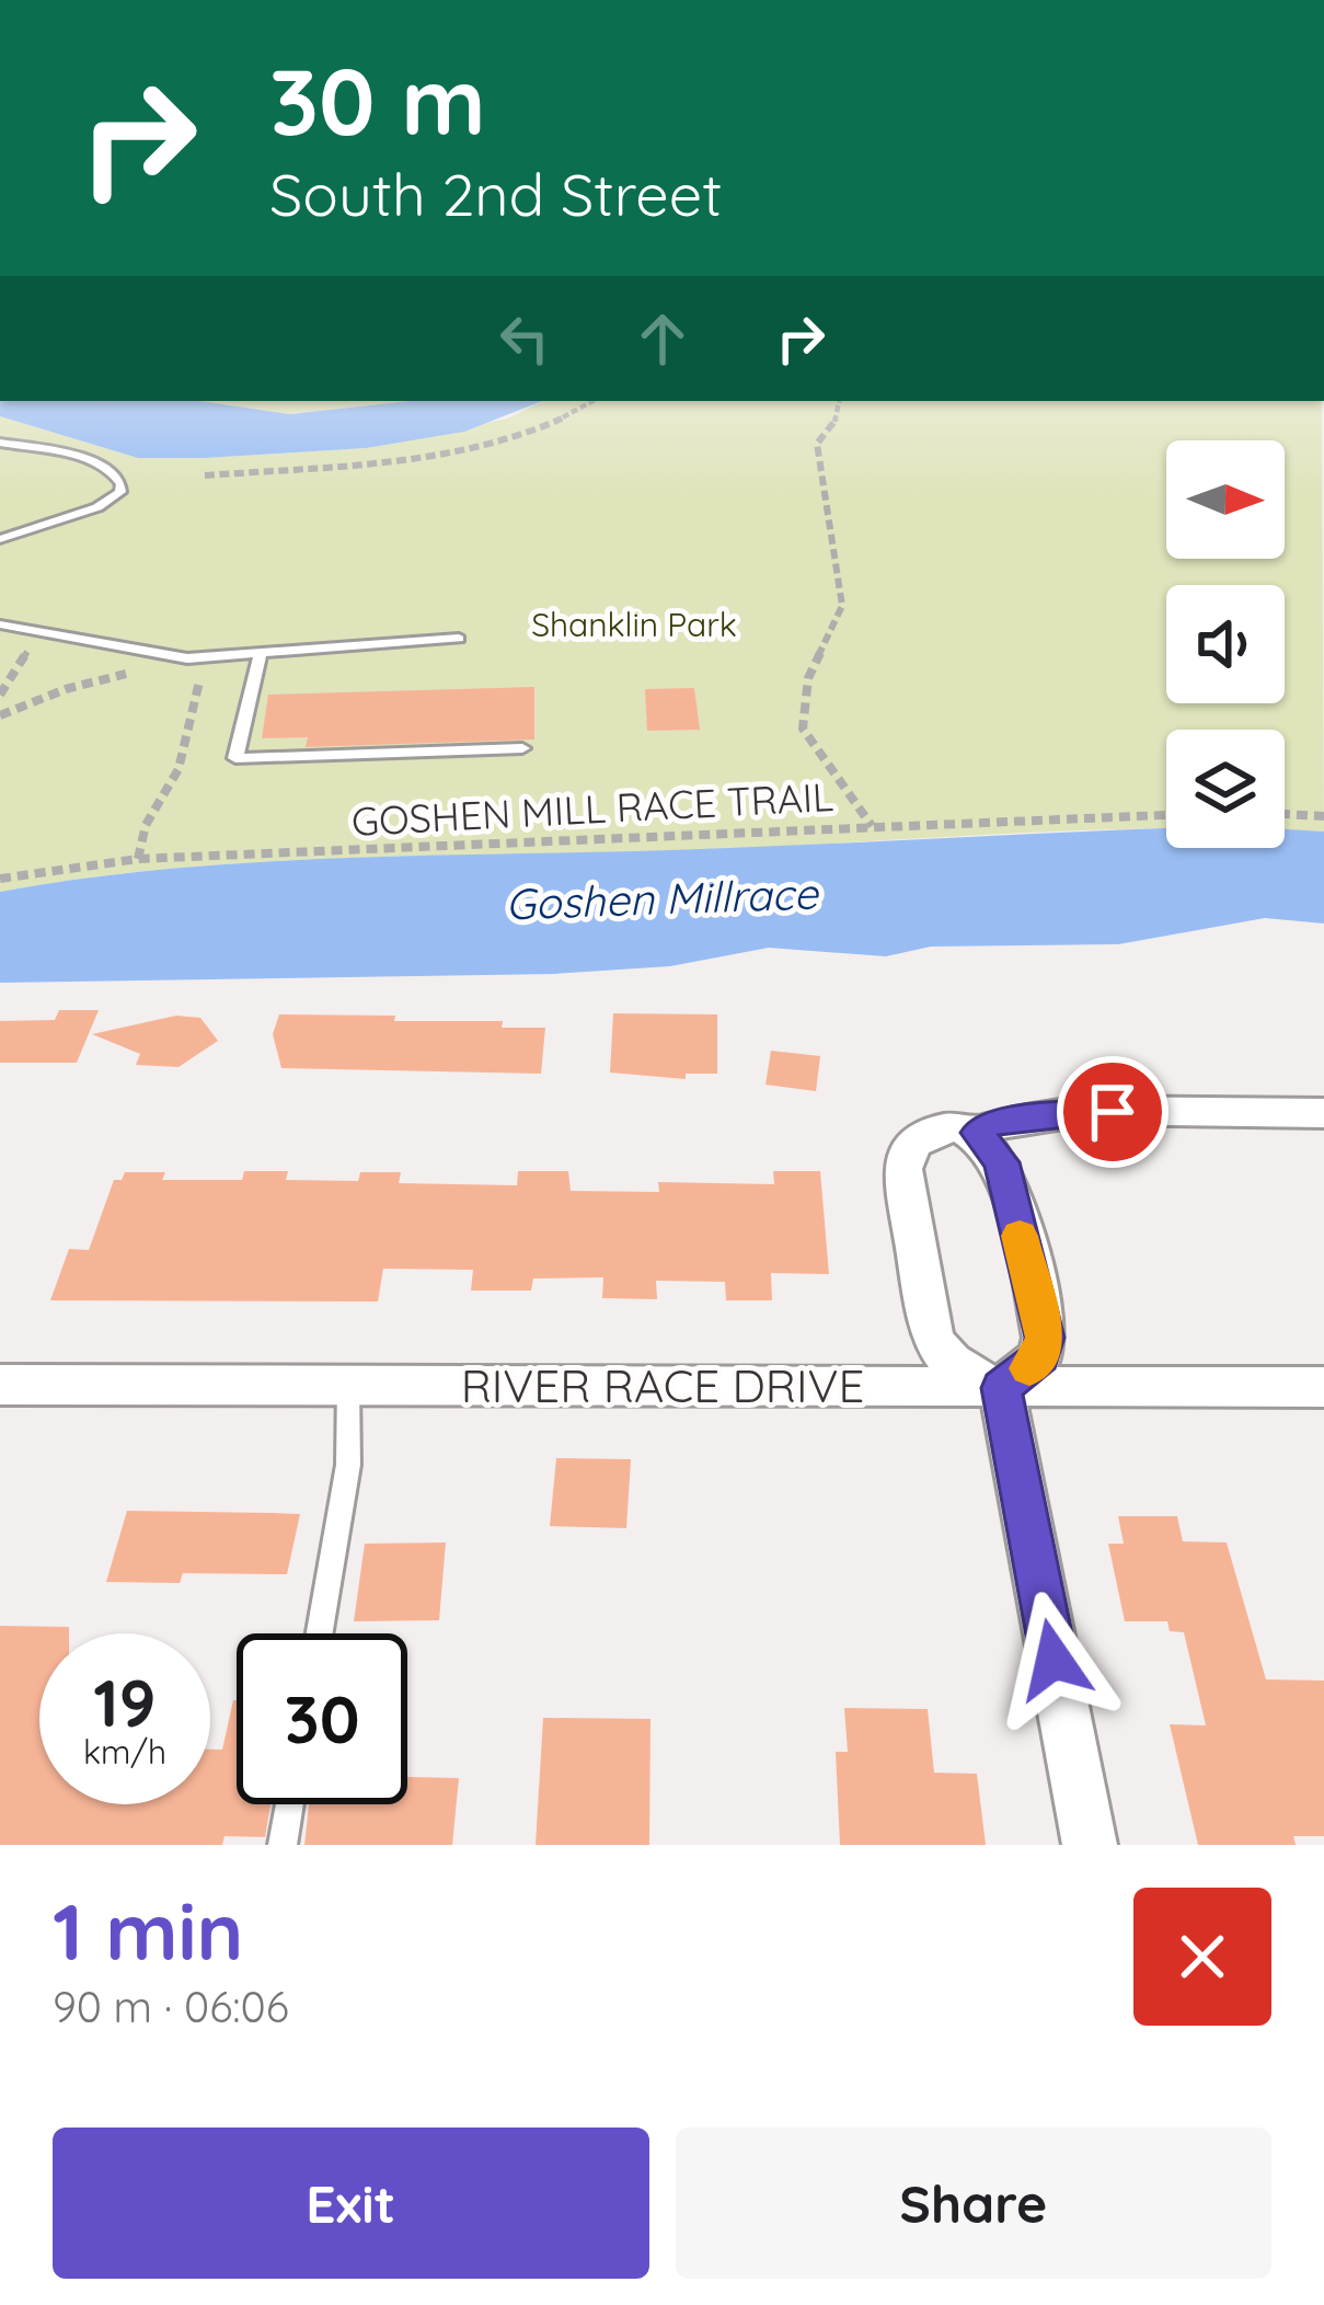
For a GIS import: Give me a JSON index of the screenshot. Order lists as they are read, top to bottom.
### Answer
{
  "streets": {
    "street": ["RIVER RACE DRIVE"],
    "path": ["GOSHEN MILL RACE TRAIL"]
  },
  "water": ["Goshen Millrace"],
  "parks": ["Shanklin Park"],
  "north": "right",
  "page": {
    "turn": ["30 m", "South 2nd Street"],
    "speed": "19 km/h",
    "limit": "30",
    "heading": ["1 min", "90 m · 06:06"],
    "buttons": ["Exit", "Share"]
  }
}
